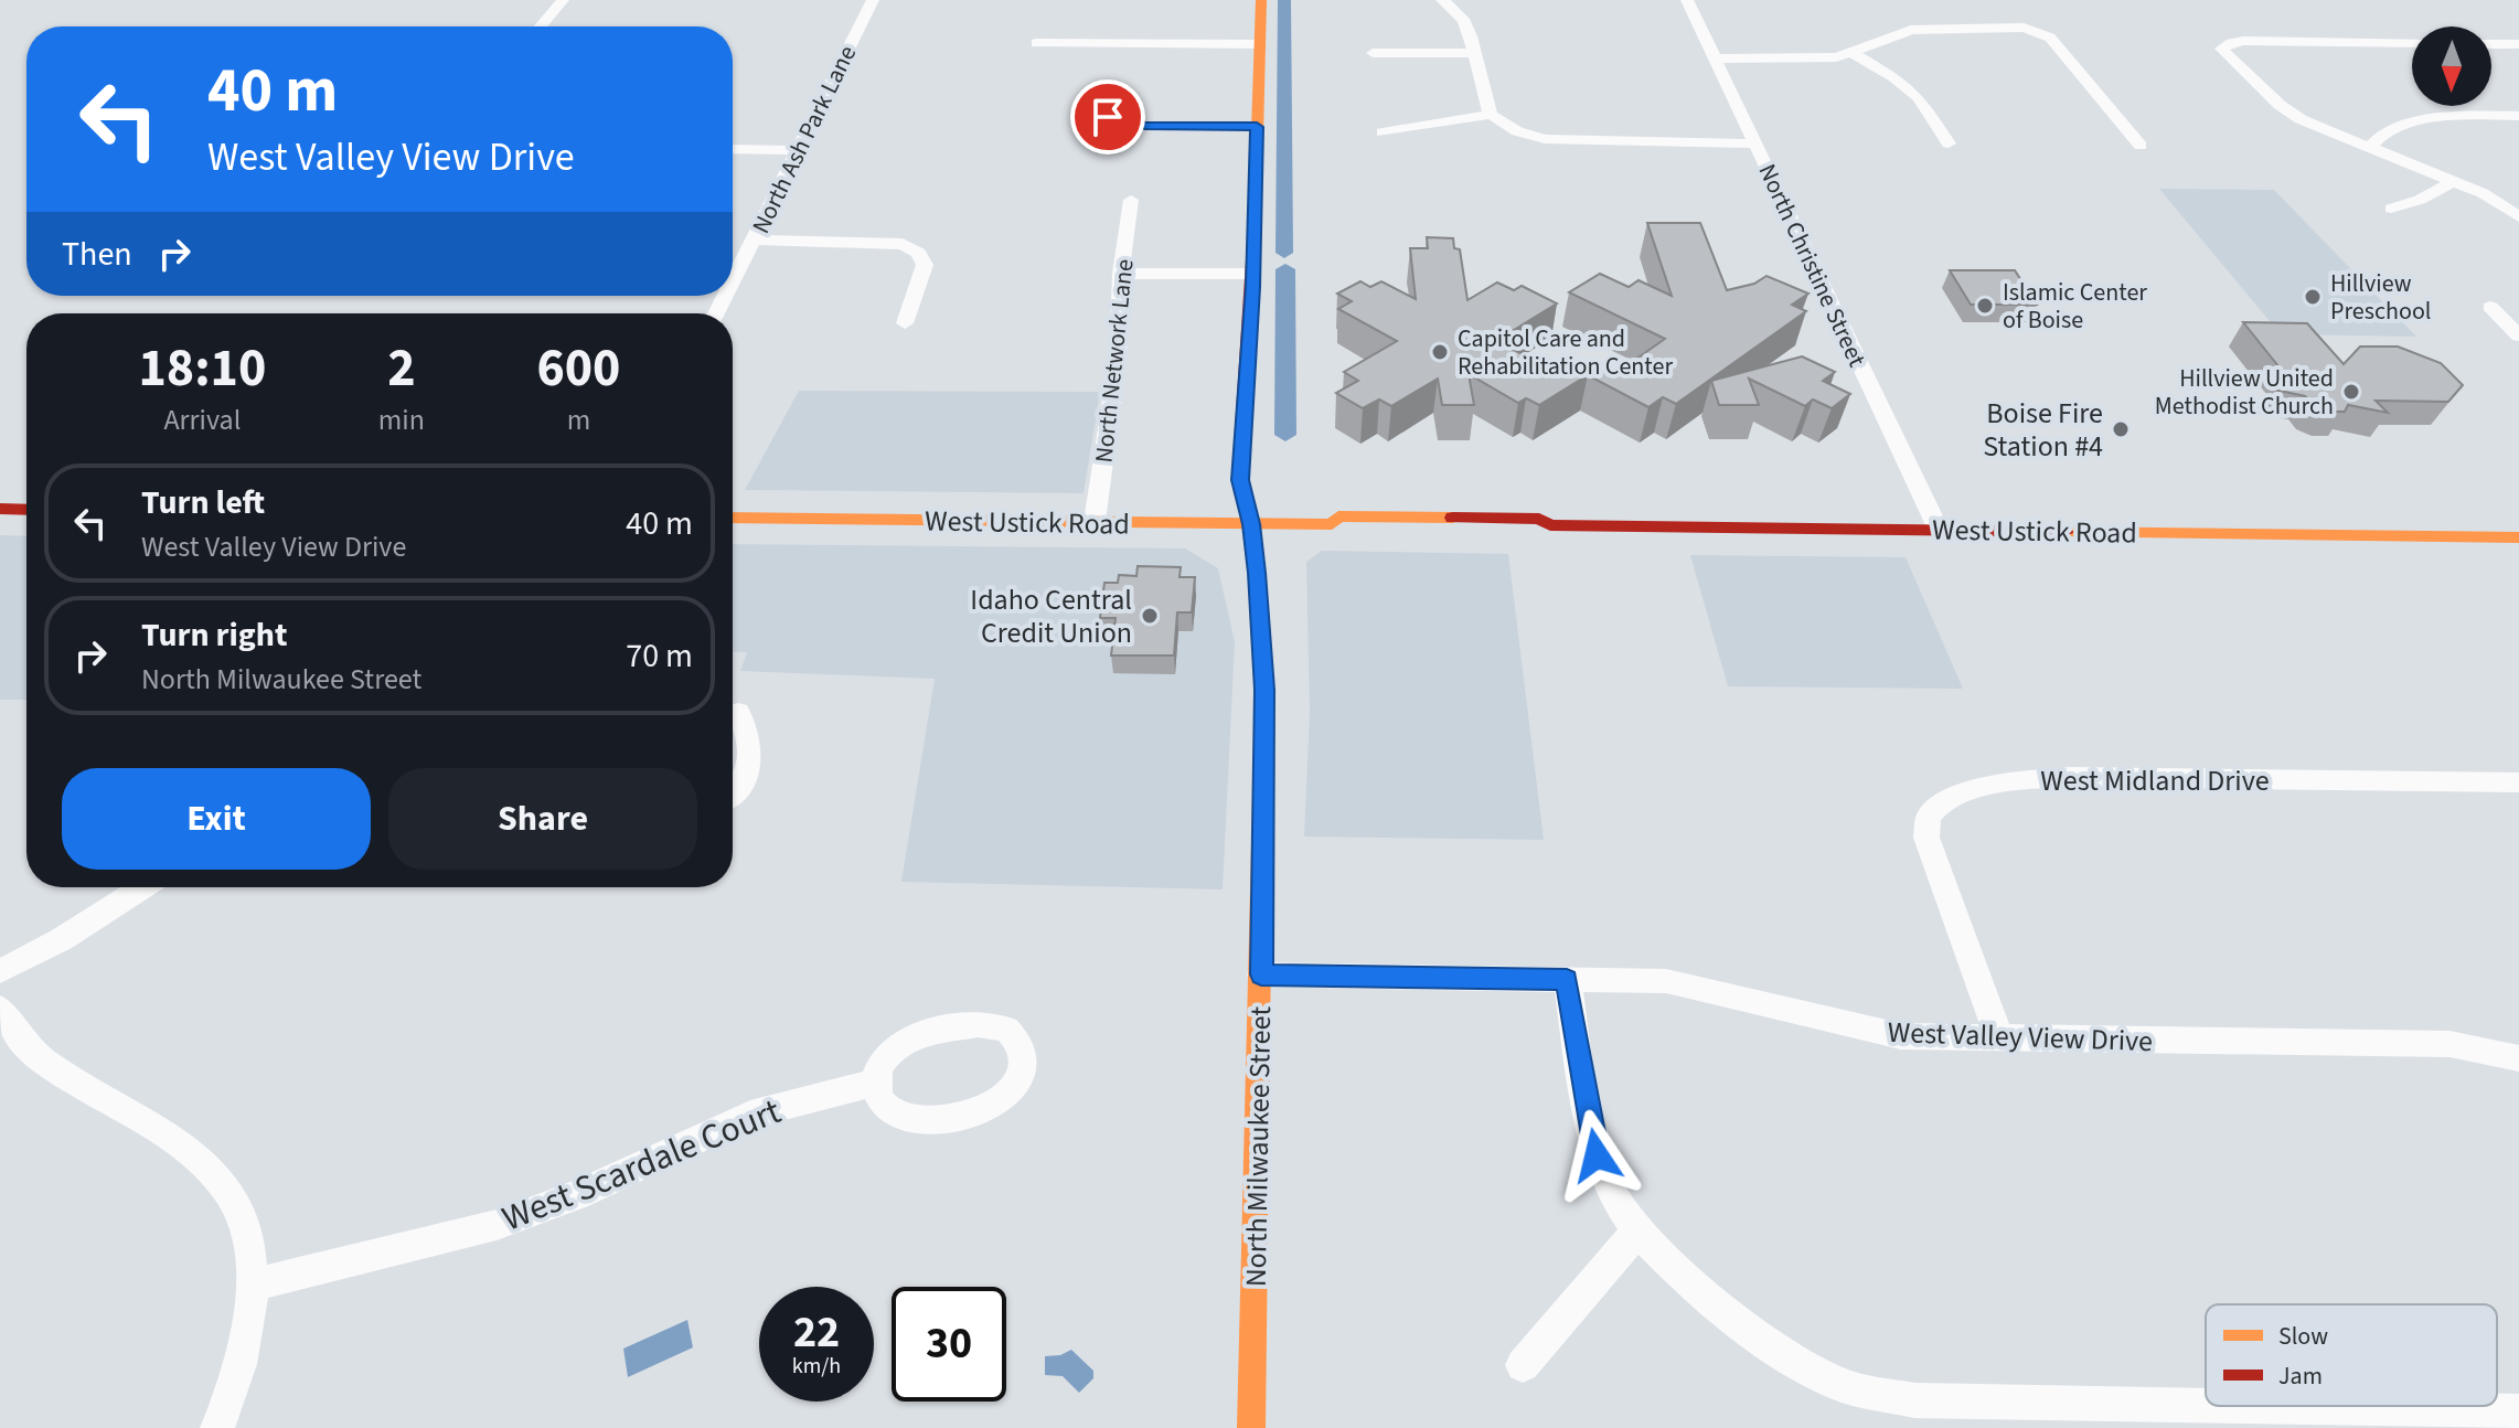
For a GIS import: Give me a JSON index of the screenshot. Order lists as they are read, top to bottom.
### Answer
{
  "streets": {
    "main road": ["West Ustick Road", "North Milwaukee Street"],
    "street": [
      "North Ash Park Lane",
      "North Christine Street",
      "North Network Lane",
      "West Midland Drive",
      "West Valley View Drive",
      "West Scardale Court"
    ]
  },
  "crossings": [
    ["North Christine Street", "West Ustick Road"],
    ["North Network Lane", "West Ustick Road"],
    ["West Ustick Road", "North Milwaukee Street"],
    ["West Midland Drive", "West Valley View Drive"],
    ["West Valley View Drive", "North Milwaukee Street"]
  ],
  "places": [
    "Hillview Preschool",
    "Islamic Center of Boise",
    "Capitol Care and Rehabilitation Center",
    "Hillview United Methodist Church",
    "Boise Fire Station #4",
    "Idaho Central Credit Union"
  ],
  "legend": ["Slow", "Jam"],
  "north": "bottom",
  "page": {
    "turn": ["40 m", "West Valley View Drive"],
    "then": "Then",
    "eta": [
      "18:10",
      "Arrival",
      "2",
      "min",
      "600",
      "m"
    ],
    "list": [
      {
        "name": "Turn left",
        "note": "West Valley View Drive",
        "value": "40 m"
      },
      {
        "name": "Turn right",
        "note": "North Milwaukee Street",
        "value": "70 m"
      }
    ],
    "buttons": ["Exit", "Share"],
    "speed": "22 km/h",
    "limit": "30"
  }
}
